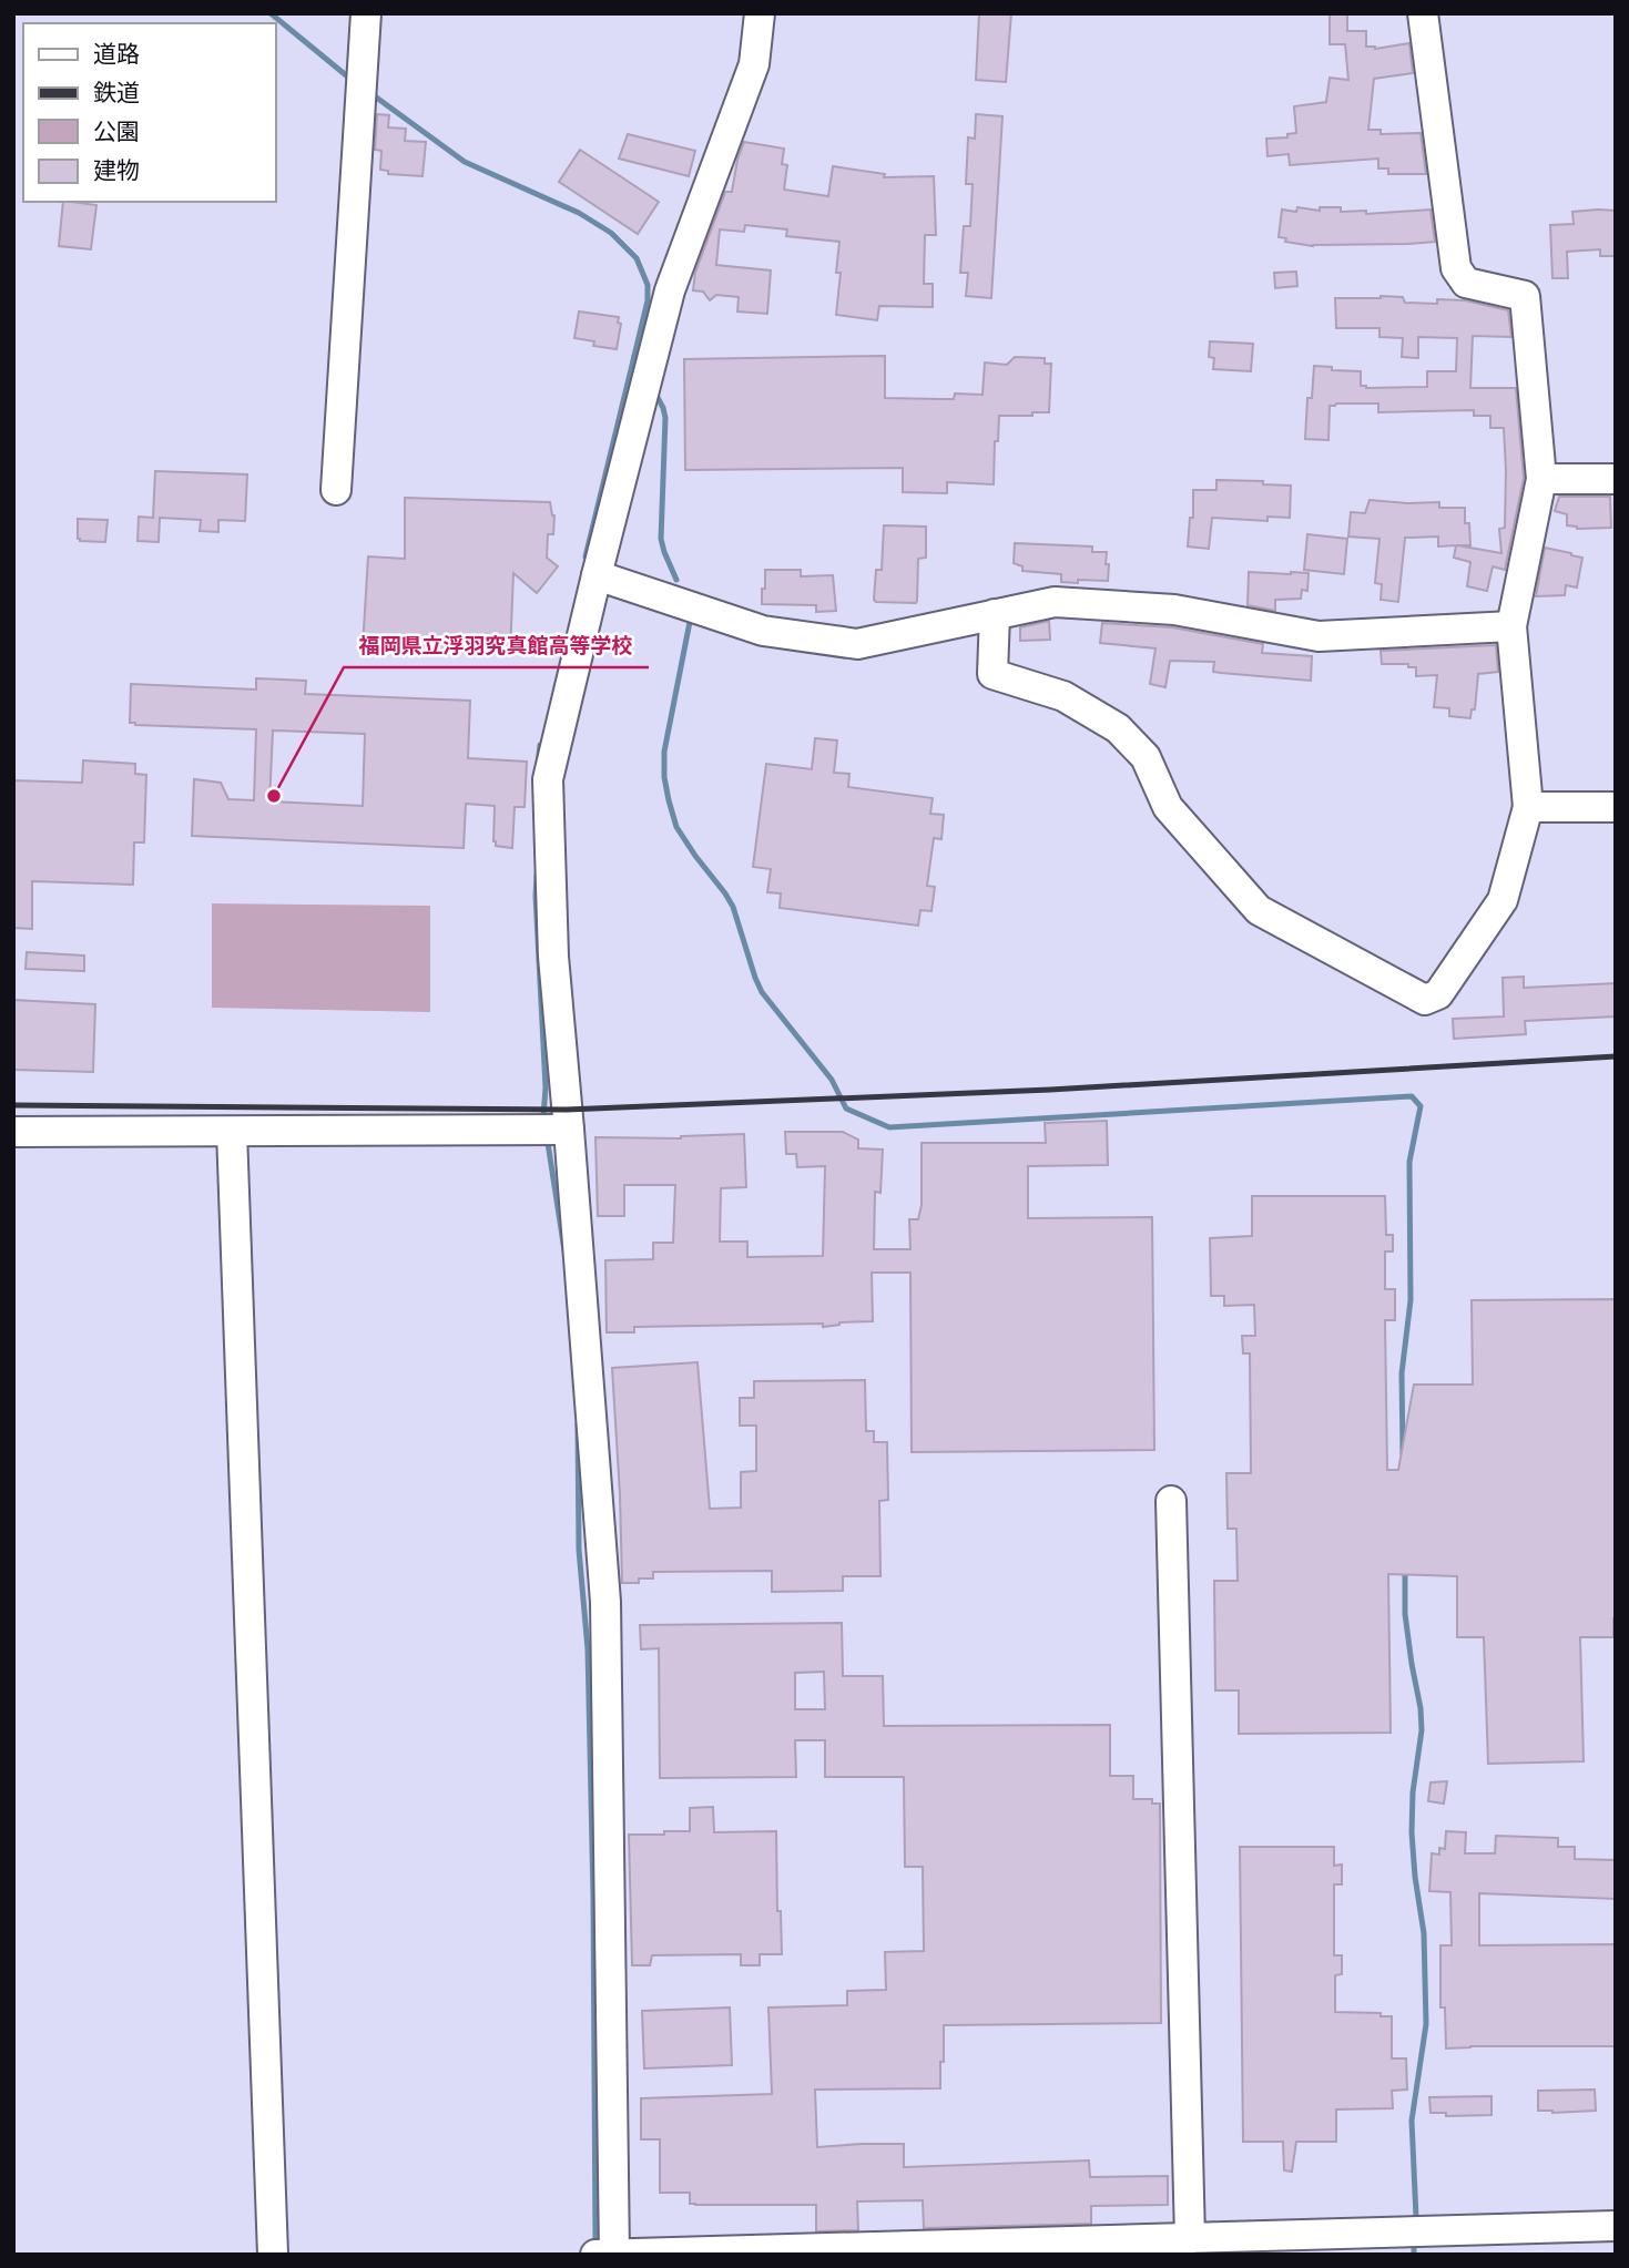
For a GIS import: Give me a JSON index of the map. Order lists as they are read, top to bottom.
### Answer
{
  "places": ["福岡県立浮羽究真館高等学校"],
  "legend": [
    "道路",
    "鉄道",
    "公園",
    "建物"
  ]
}
